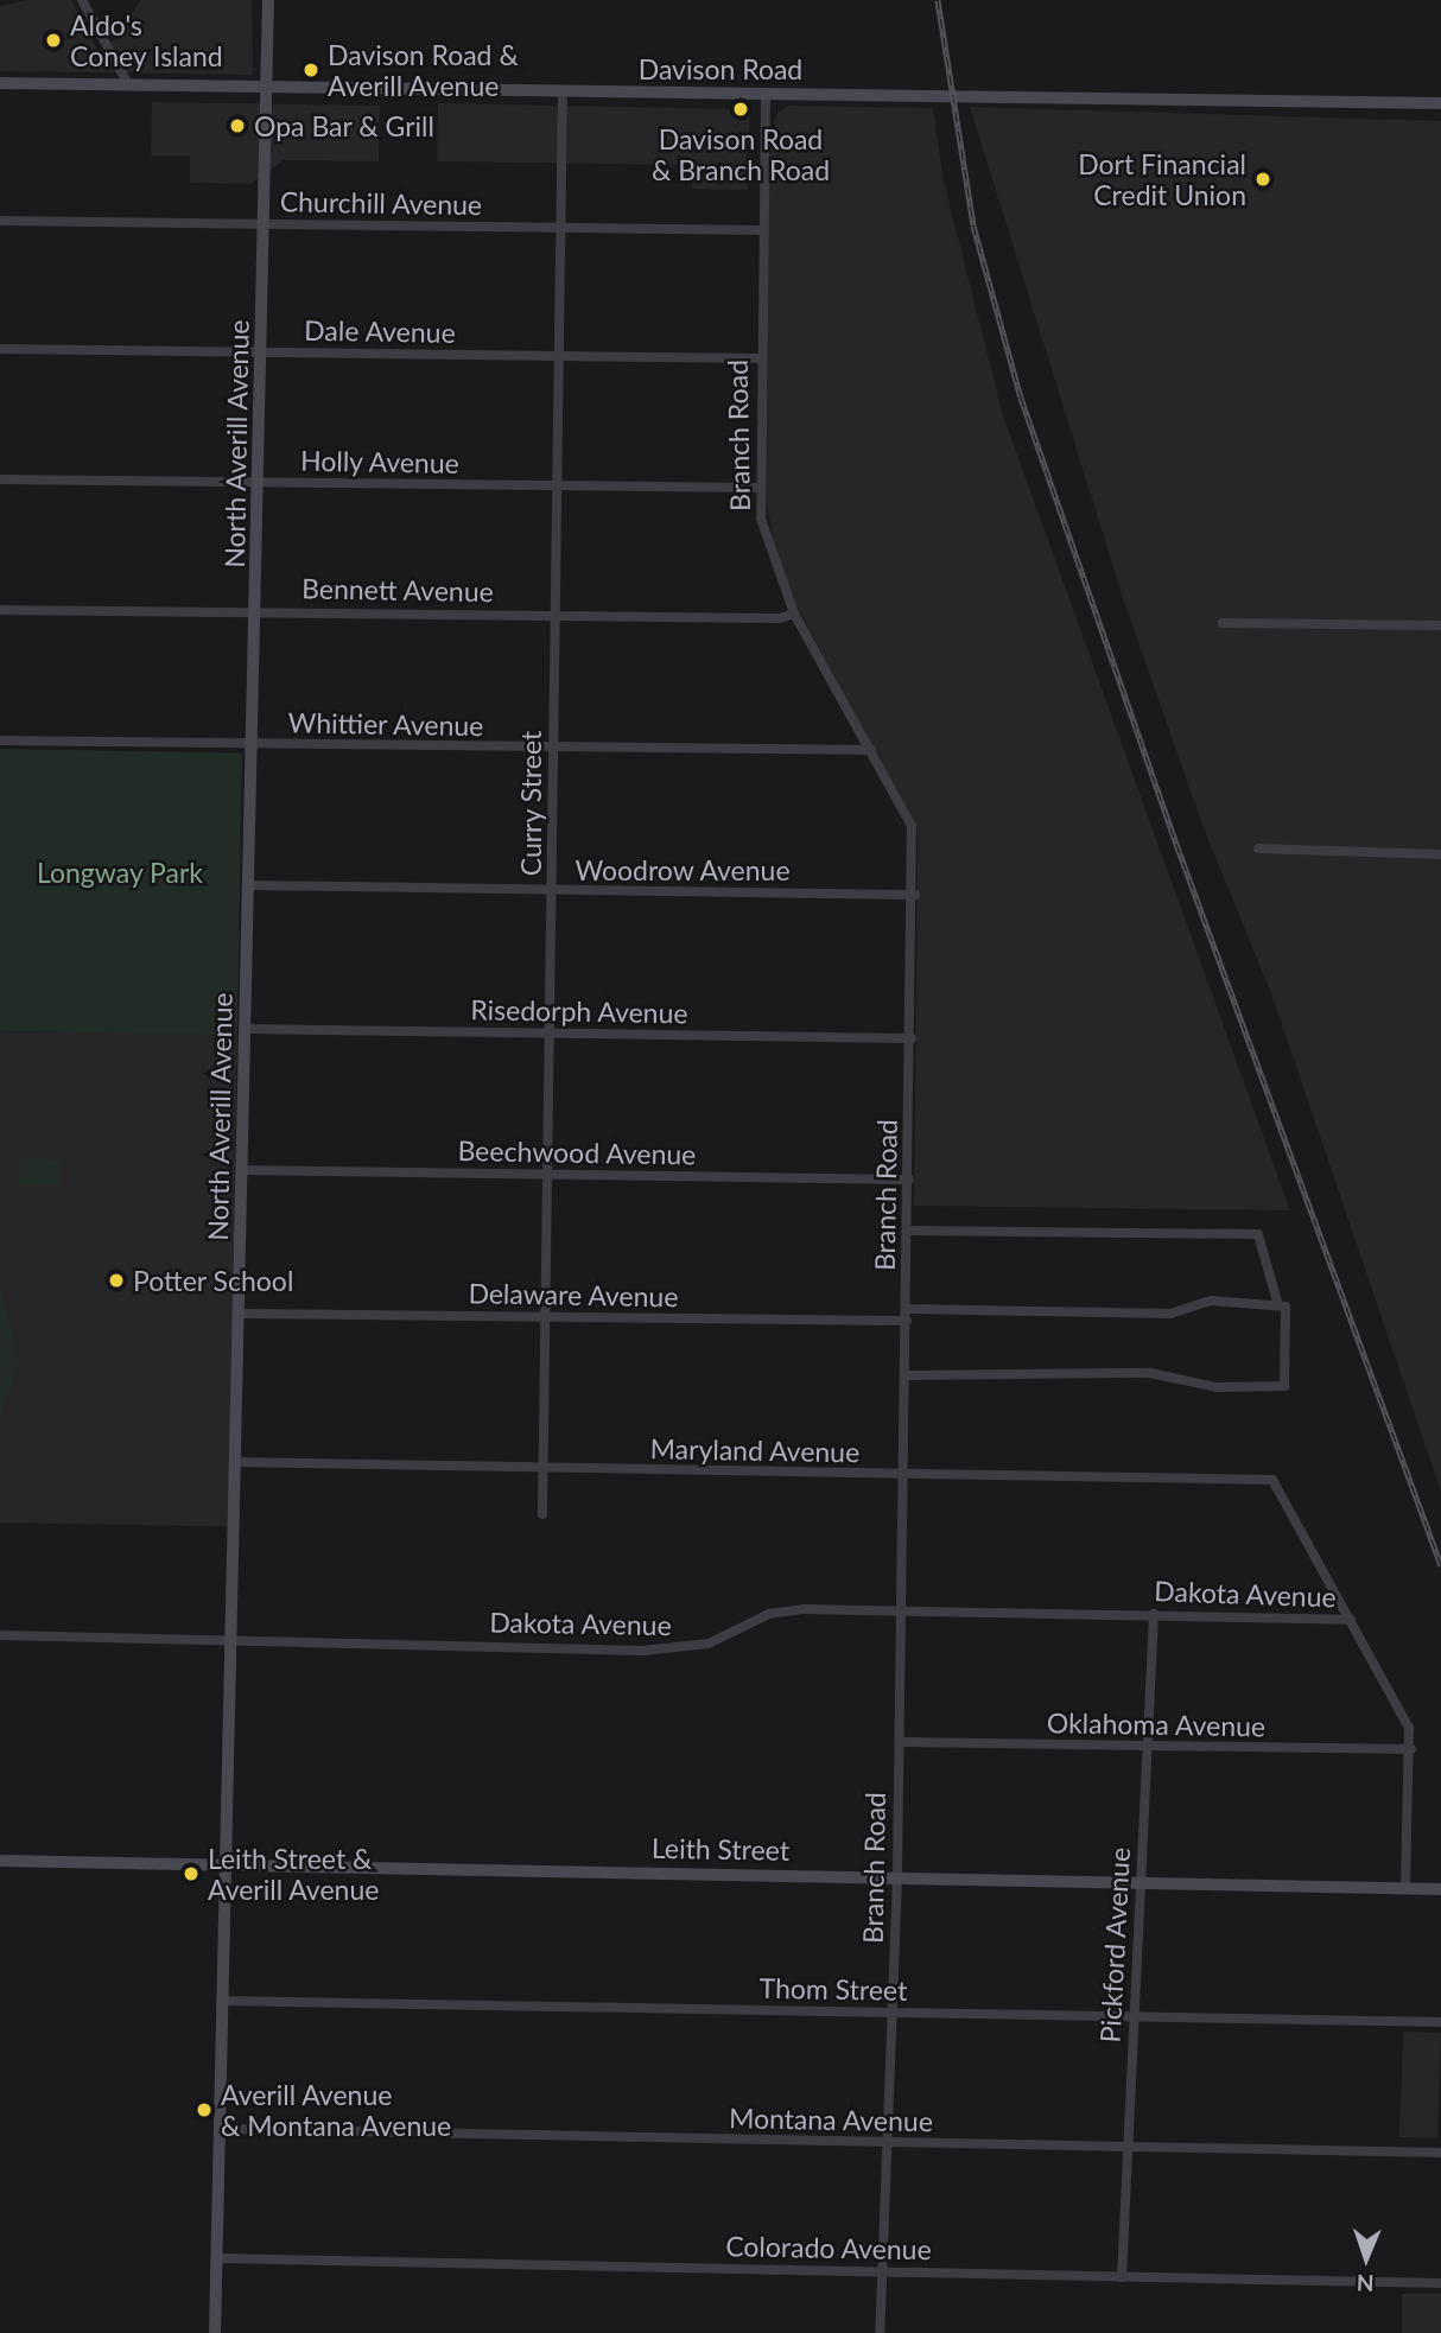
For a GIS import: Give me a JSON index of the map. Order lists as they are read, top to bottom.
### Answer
{
  "streets": {
    "street": [
      "Davison Road",
      "Churchill Avenue",
      "Dale Avenue",
      "Branch Road",
      "North Averill Avenue",
      "Holly Avenue",
      "Bennett Avenue",
      "Whittier Avenue",
      "Curry Street",
      "Woodrow Avenue",
      "Risedorph Avenue",
      "Beechwood Avenue",
      "Delaware Avenue",
      "Maryland Avenue",
      "Dakota Avenue",
      "Oklahoma Avenue",
      "Leith Street",
      "Pickford Avenue",
      "Thom Street",
      "Montana Avenue",
      "Colorado Avenue"
    ]
  },
  "crossings": [
    ["Davison Road", "Branch Road"],
    ["Davison Road", "North Averill Avenue"],
    ["Davison Road", "Curry Street"],
    ["Churchill Avenue", "Branch Road"],
    ["Churchill Avenue", "North Averill Avenue"],
    ["Churchill Avenue", "Curry Street"],
    ["Dale Avenue", "Branch Road"],
    ["Dale Avenue", "North Averill Avenue"],
    ["Dale Avenue", "Curry Street"],
    ["Branch Road", "Holly Avenue"],
    ["Branch Road", "Bennett Avenue"],
    ["Branch Road", "Whittier Avenue"],
    ["Branch Road", "Woodrow Avenue"],
    ["Branch Road", "Risedorph Avenue"],
    ["Branch Road", "Beechwood Avenue"],
    ["Branch Road", "Delaware Avenue"],
    ["Branch Road", "Maryland Avenue"],
    ["Branch Road", "Dakota Avenue"],
    ["Branch Road", "Oklahoma Avenue"],
    ["Branch Road", "Leith Street"],
    ["Branch Road", "Thom Street"],
    ["Branch Road", "Montana Avenue"],
    ["Branch Road", "Colorado Avenue"],
    ["North Averill Avenue", "Holly Avenue"],
    ["North Averill Avenue", "Bennett Avenue"],
    ["North Averill Avenue", "Whittier Avenue"],
    ["North Averill Avenue", "Woodrow Avenue"],
    ["North Averill Avenue", "Risedorph Avenue"],
    ["North Averill Avenue", "Beechwood Avenue"],
    ["North Averill Avenue", "Delaware Avenue"],
    ["North Averill Avenue", "Maryland Avenue"],
    ["North Averill Avenue", "Dakota Avenue"],
    ["North Averill Avenue", "Leith Street"],
    ["North Averill Avenue", "Thom Street"],
    ["North Averill Avenue", "Montana Avenue"],
    ["North Averill Avenue", "Colorado Avenue"],
    ["Holly Avenue", "Curry Street"],
    ["Bennett Avenue", "Curry Street"],
    ["Whittier Avenue", "Curry Street"],
    ["Curry Street", "Woodrow Avenue"],
    ["Curry Street", "Risedorph Avenue"],
    ["Curry Street", "Beechwood Avenue"],
    ["Curry Street", "Delaware Avenue"],
    ["Curry Street", "Maryland Avenue"],
    ["Maryland Avenue", "Dakota Avenue"],
    ["Dakota Avenue", "Pickford Avenue"],
    ["Oklahoma Avenue", "Pickford Avenue"],
    ["Leith Street", "Pickford Avenue"],
    ["Pickford Avenue", "Thom Street"],
    ["Pickford Avenue", "Montana Avenue"],
    ["Pickford Avenue", "Colorado Avenue"]
  ],
  "parks": ["Longway Park"],
  "places": [
    "Aldo's Coney Island",
    "Davison Road & Averill Avenue",
    "Davison Road & Branch Road",
    "Opa Bar & Grill",
    "Dort Financial Credit Union",
    "Potter School",
    "Leith Street & Averill Avenue",
    "Averill Avenue & Montana Avenue"
  ],
  "north": "bottom"
}
